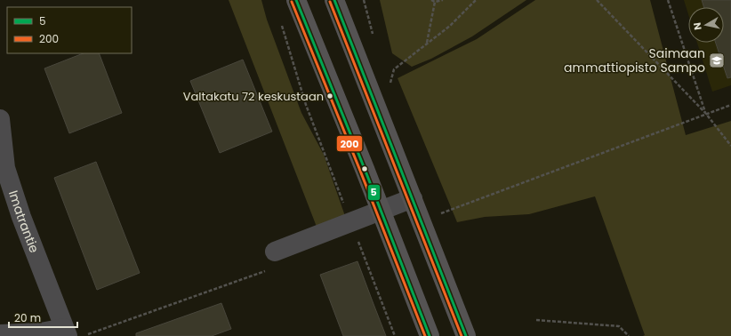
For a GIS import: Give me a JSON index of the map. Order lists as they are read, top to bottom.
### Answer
{
  "streets": {
    "street": ["Imatrantie"]
  },
  "places": {
    "school or university": ["Saimaan ammattiopisto Sampo"],
    "other": ["Valtakatu 72 keskustaan"]
  },
  "lines": ["transit line 5", "transit line 200"],
  "legend": ["5", "200"],
  "scale_bar": "20 m",
  "north": "left"
}
